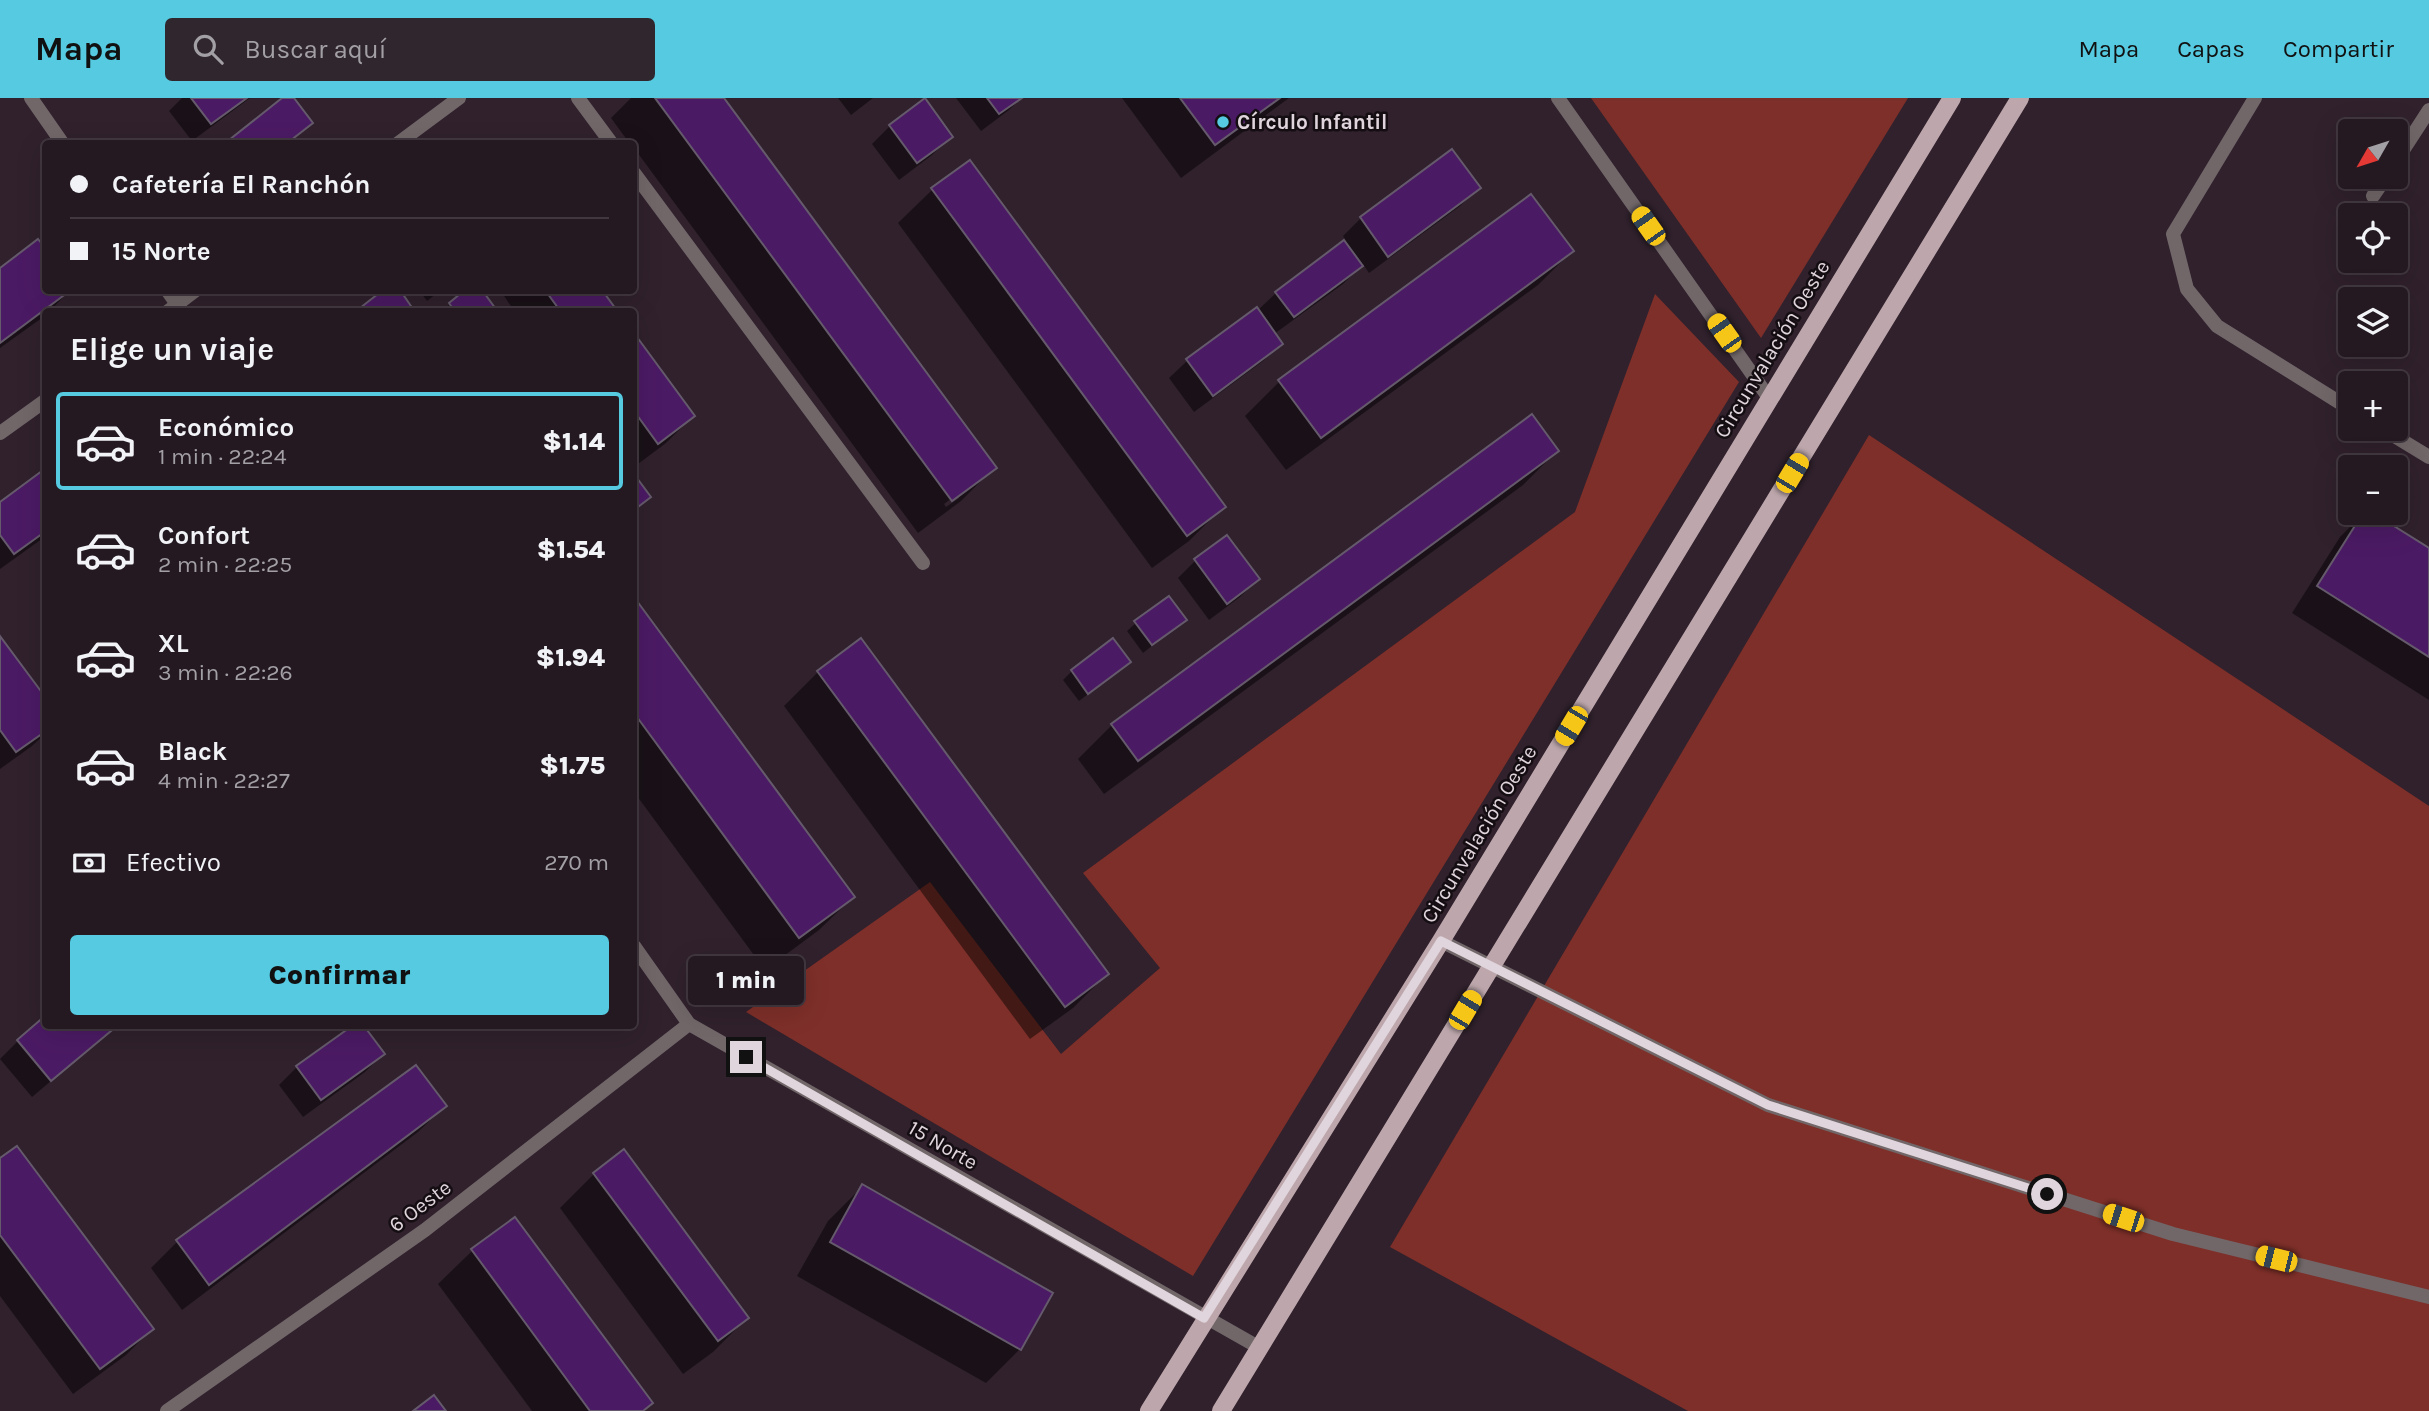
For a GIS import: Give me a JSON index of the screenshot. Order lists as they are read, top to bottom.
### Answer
{
  "streets": {
    "main road": ["Circunvalación Oeste"],
    "street": ["15 Norte", "6 Oeste"]
  },
  "crossings": [
    ["Circunvalación Oeste", "15 Norte"],
    ["15 Norte", "6 Oeste"]
  ],
  "places": ["Círculo Infantil"],
  "north": "bottom left",
  "page": {
    "header": "Mapa",
    "search": "Buscar aquí",
    "nav": ["Mapa", "Capas", "Compartir"],
    "map_buttons": ["+", "−"],
    "banner": ["Cafetería El Ranchón", "15 Norte"],
    "heading": "Elige un viaje",
    "list": [
      {
        "name": "Económico",
        "note": "1 min · 22:24",
        "value": "$1.14"
      },
      {
        "name": "Confort",
        "note": "2 min · 22:25",
        "value": "$1.54"
      },
      {
        "name": "XL",
        "note": "3 min · 22:26",
        "value": "$1.94"
      },
      {
        "name": "Black",
        "note": "4 min · 22:27",
        "value": "$1.75"
      }
    ],
    "pay": ["Efectivo", "270 m"],
    "buttons": "Confirmar",
    "bubble": "1 min"
  }
}
